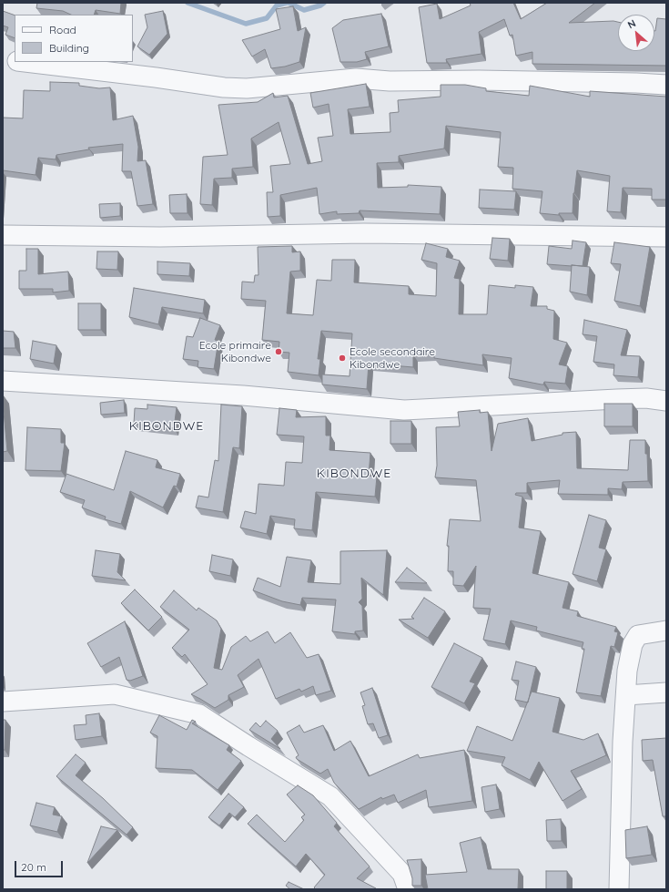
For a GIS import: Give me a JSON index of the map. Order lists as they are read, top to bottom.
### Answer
{
  "districts": ["KIBONDWE", "KIBONDWE"],
  "places": ["Ecole primaire Kibondwe", "Ecole secondaire Kibondwe"],
  "legend": ["Road", "Building"],
  "scale_bar": "20 m",
  "north": "top left"
}
